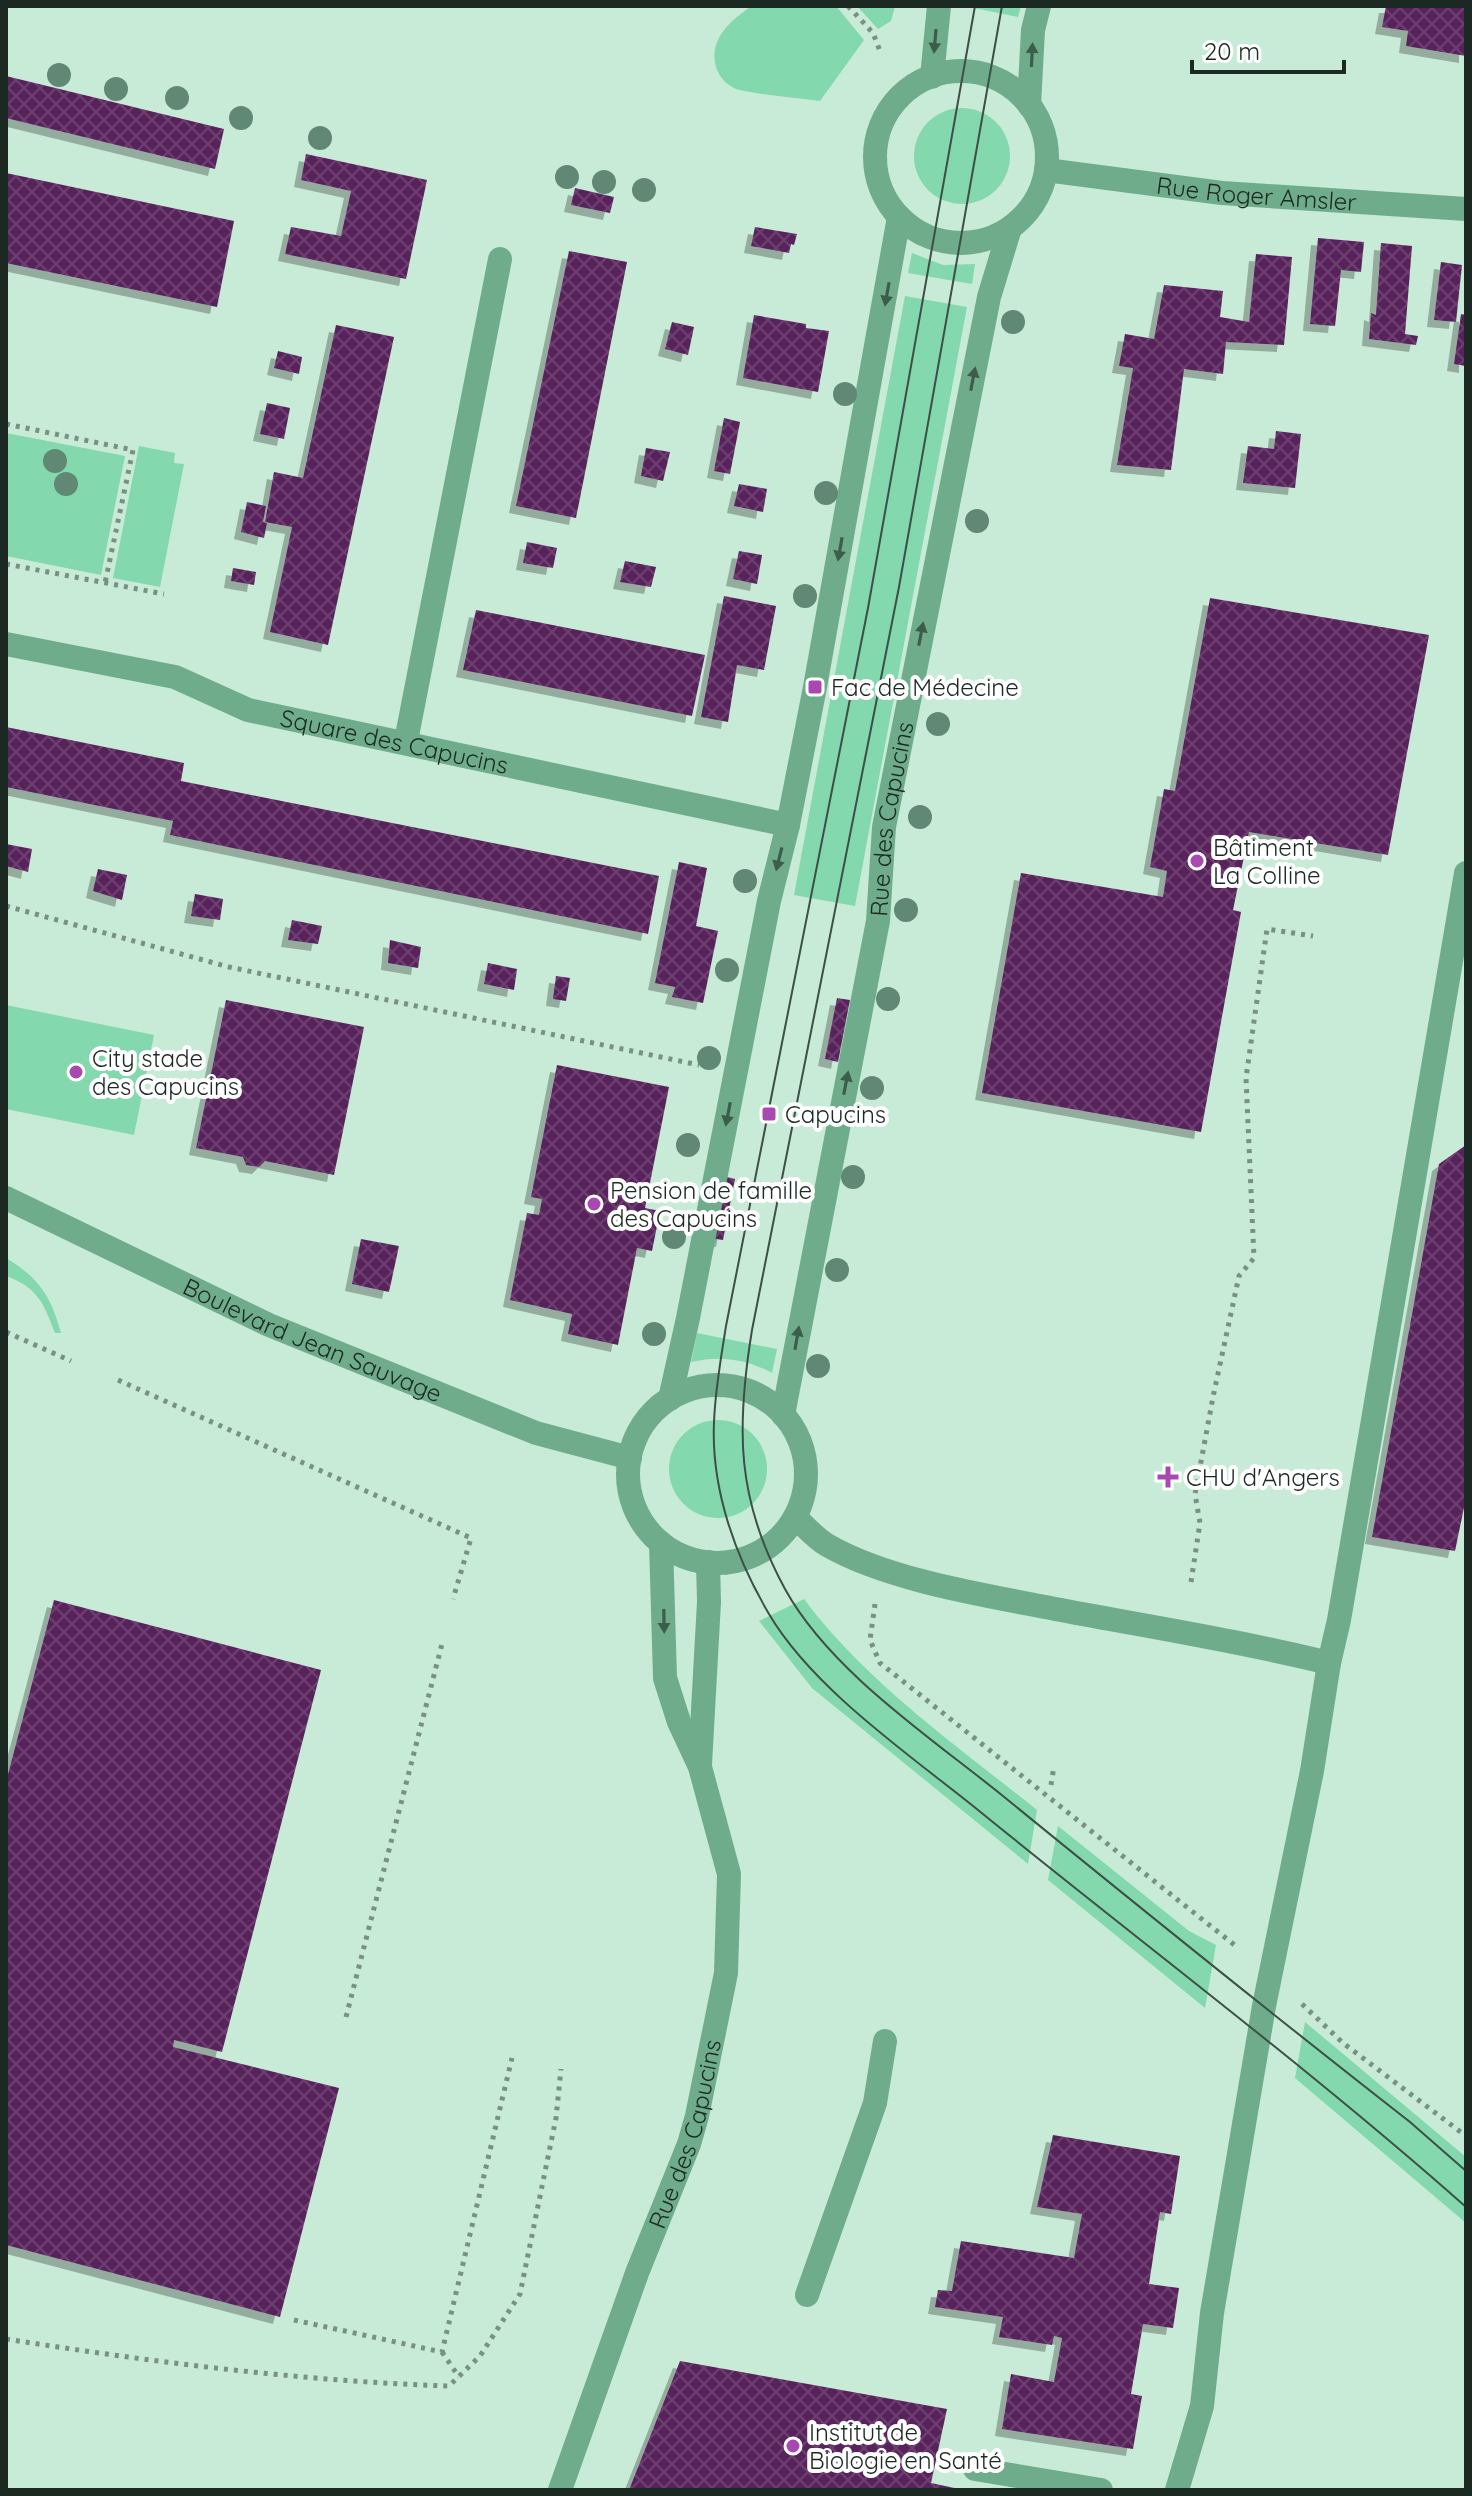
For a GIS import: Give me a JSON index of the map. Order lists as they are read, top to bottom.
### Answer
{
  "streets": {
    "street": [
      "Rue Roger Amsler",
      "Square des Capucins",
      "Rue des Capucins",
      "Boulevard Jean Sauvage"
    ]
  },
  "crossings": [
    ["Rue Roger Amsler", "Rue des Capucins"],
    ["Rue des Capucins", "Boulevard Jean Sauvage"]
  ],
  "places": {
    "transit": ["Fac de Médecine", "Capucins"],
    "other": [
      "Bâtiment La Colline",
      "City stade des Capucins",
      "Pension de famille des Capucins",
      "Institut de Biologie en Santé"
    ],
    "health": ["CHU d'Angers"]
  },
  "scale_bar": "20 m"
}
